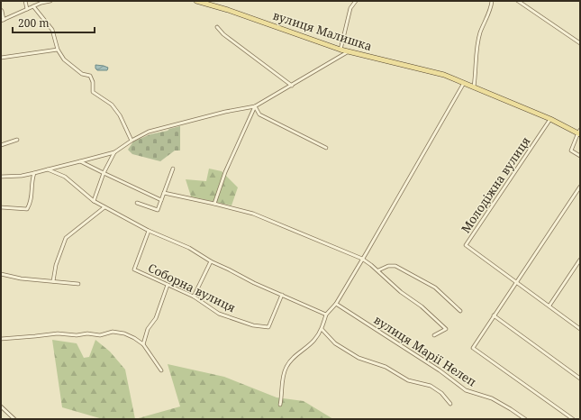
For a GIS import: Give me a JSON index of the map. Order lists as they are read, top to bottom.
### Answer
{
  "streets": {
    "main road": ["вулиця Малишка"],
    "street": ["Молодіжна вулиця", "Соборна вулиця", "вулиця Марії Нелеп"]
  },
  "crossings": [
    ["вулиця Малишка", "Молодіжна вулиця"]
  ],
  "scale_bar": "200 m"
}
